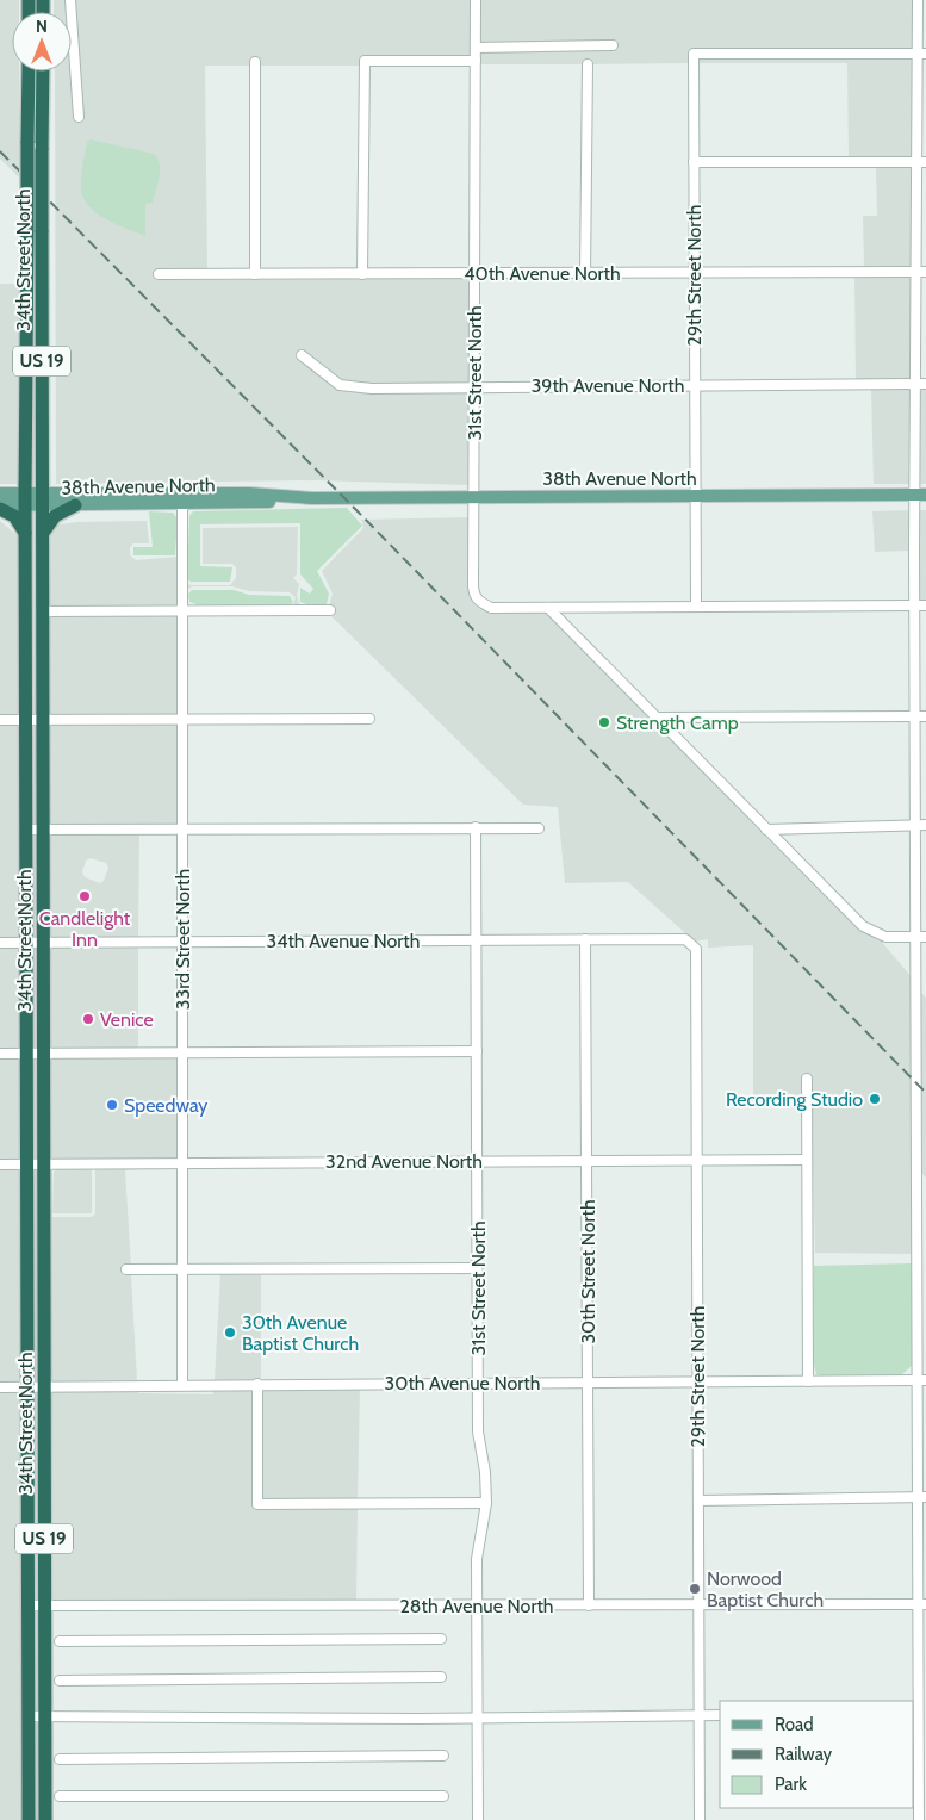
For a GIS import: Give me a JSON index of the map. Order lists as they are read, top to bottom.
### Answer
{
  "streets": {
    "highway": ["34th Street North", "US 19"],
    "main road": ["38th Avenue North"],
    "street": [
      "40th Avenue North",
      "29th Street North",
      "31st Street North",
      "39th Avenue North",
      "33rd Street North",
      "34th Avenue North",
      "32nd Avenue North",
      "30th Street North",
      "30th Avenue North",
      "28th Avenue North"
    ]
  },
  "crossings": [
    ["34th Street North", "38th Avenue North"],
    ["34th Street North", "34th Avenue North"],
    ["34th Street North", "32nd Avenue North"],
    ["34th Street North", "30th Avenue North"],
    ["34th Street North", "28th Avenue North"],
    ["40th Avenue North", "29th Street North"],
    ["40th Avenue North", "31st Street North"],
    ["29th Street North", "39th Avenue North"],
    ["29th Street North", "38th Avenue North"],
    ["29th Street North", "34th Avenue North"],
    ["29th Street North", "32nd Avenue North"],
    ["29th Street North", "30th Avenue North"],
    ["29th Street North", "28th Avenue North"],
    ["31st Street North", "39th Avenue North"],
    ["31st Street North", "38th Avenue North"],
    ["31st Street North", "34th Avenue North"],
    ["31st Street North", "32nd Avenue North"],
    ["31st Street North", "30th Avenue North"],
    ["31st Street North", "28th Avenue North"],
    ["38th Avenue North", "33rd Street North"],
    ["33rd Street North", "34th Avenue North"],
    ["33rd Street North", "32nd Avenue North"],
    ["33rd Street North", "30th Avenue North"],
    ["34th Avenue North", "30th Street North"],
    ["32nd Avenue North", "30th Street North"],
    ["30th Street North", "30th Avenue North"],
    ["30th Street North", "28th Avenue North"]
  ],
  "places": [
    "Strength Camp",
    "Candlelight Inn",
    "Venice",
    "Recording Studio",
    "Speedway",
    "30th Avenue Baptist Church",
    "Norwood Baptist Church"
  ],
  "legend": ["Road", "Railway", "Park"],
  "north": "top"
}
